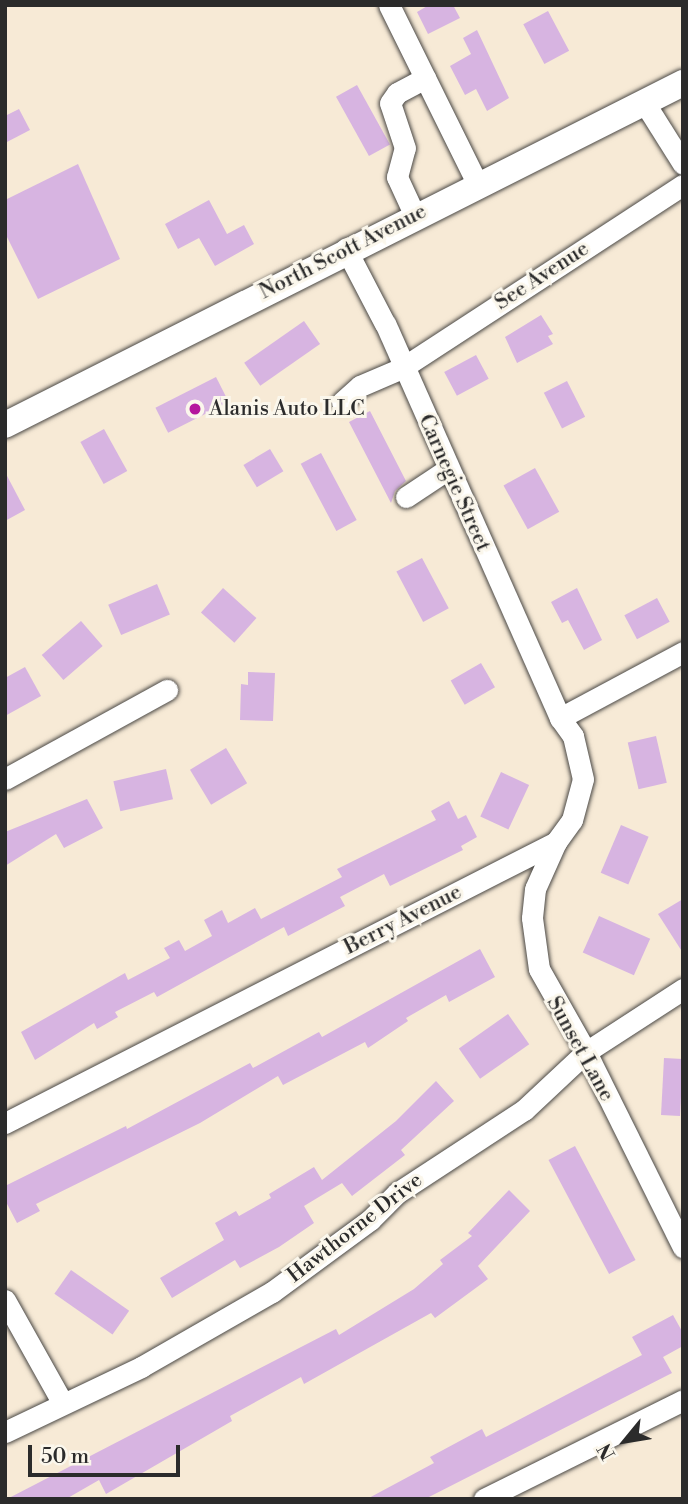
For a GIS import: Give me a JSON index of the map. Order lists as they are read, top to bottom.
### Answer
{
  "streets": {
    "main road": ["North Scott Avenue"],
    "street": [
      "See Avenue",
      "Carnegie Street",
      "Berry Avenue",
      "Sunset Lane",
      "Hawthorne Drive"
    ]
  },
  "crossings": [
    ["North Scott Avenue", "Carnegie Street"],
    ["See Avenue", "Carnegie Street"],
    ["Berry Avenue", "Sunset Lane"],
    ["Sunset Lane", "Hawthorne Drive"]
  ],
  "places": ["Alanis Auto LLC"],
  "scale_bar": "50 m",
  "north": "bottom left"
}
